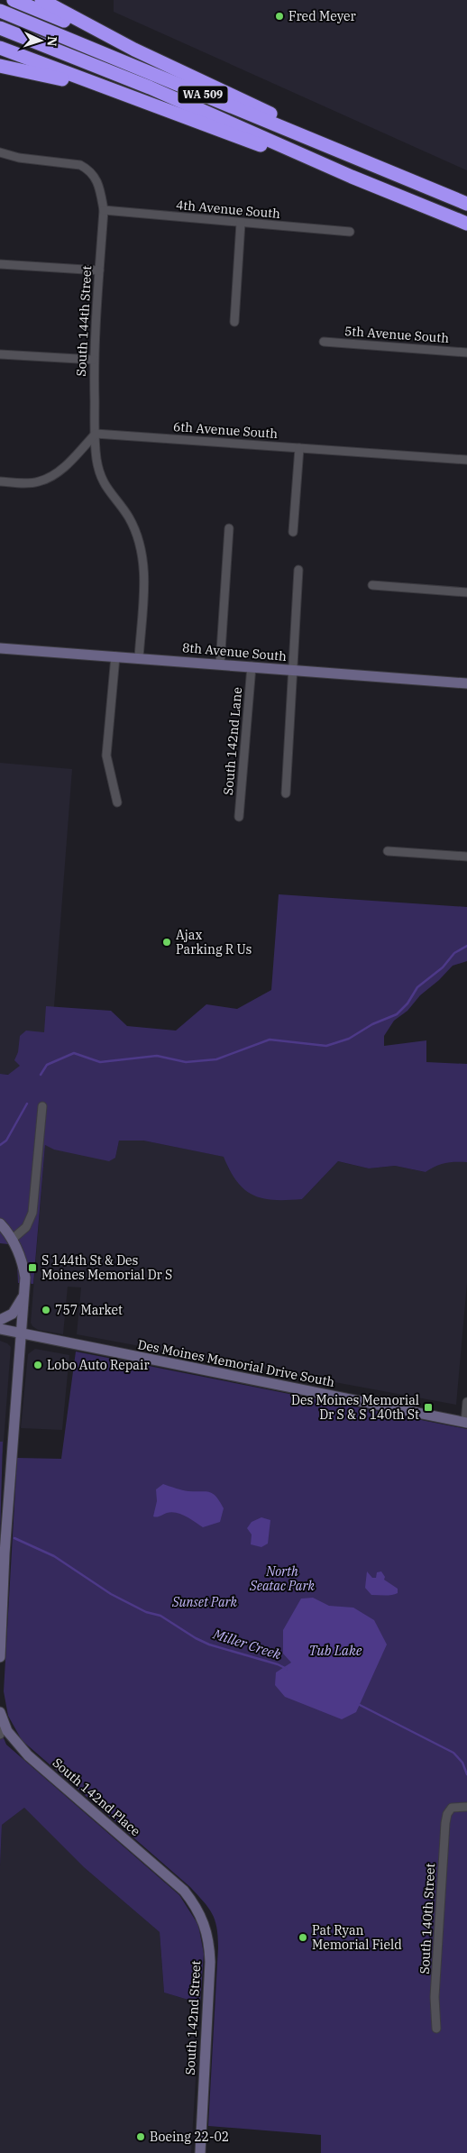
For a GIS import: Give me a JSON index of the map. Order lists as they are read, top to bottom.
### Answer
{
  "streets": {
    "highway": ["WA 509"],
    "street": [
      "4th Avenue South",
      "South 144th Street",
      "5th Avenue South",
      "6th Avenue South",
      "8th Avenue South",
      "South 142nd Lane",
      "Des Moines Memorial Drive South",
      "South 142nd Place",
      "South 140th Street",
      "South 142nd Street"
    ]
  },
  "crossings": [
    ["4th Avenue South", "South 144th Street"],
    ["South 144th Street", "6th Avenue South"],
    ["South 144th Street", "8th Avenue South"],
    ["8th Avenue South", "South 142nd Lane"],
    ["South 142nd Place", "South 142nd Street"]
  ],
  "water": ["Miller Creek", "Tub Lake"],
  "parks": ["North Seatac Park", "Sunset Park"],
  "places": {
    "other": [
      "Fred Meyer",
      "Ajax Parking R Us",
      "757 Market",
      "Lobo Auto Repair",
      "Pat Ryan Memorial Field",
      "Boeing 22-02"
    ],
    "transit": ["S 144th St & Des Moines Memorial Dr S", "Des Moines Memorial Dr S & S 140th St"]
  },
  "north": "right"
}
